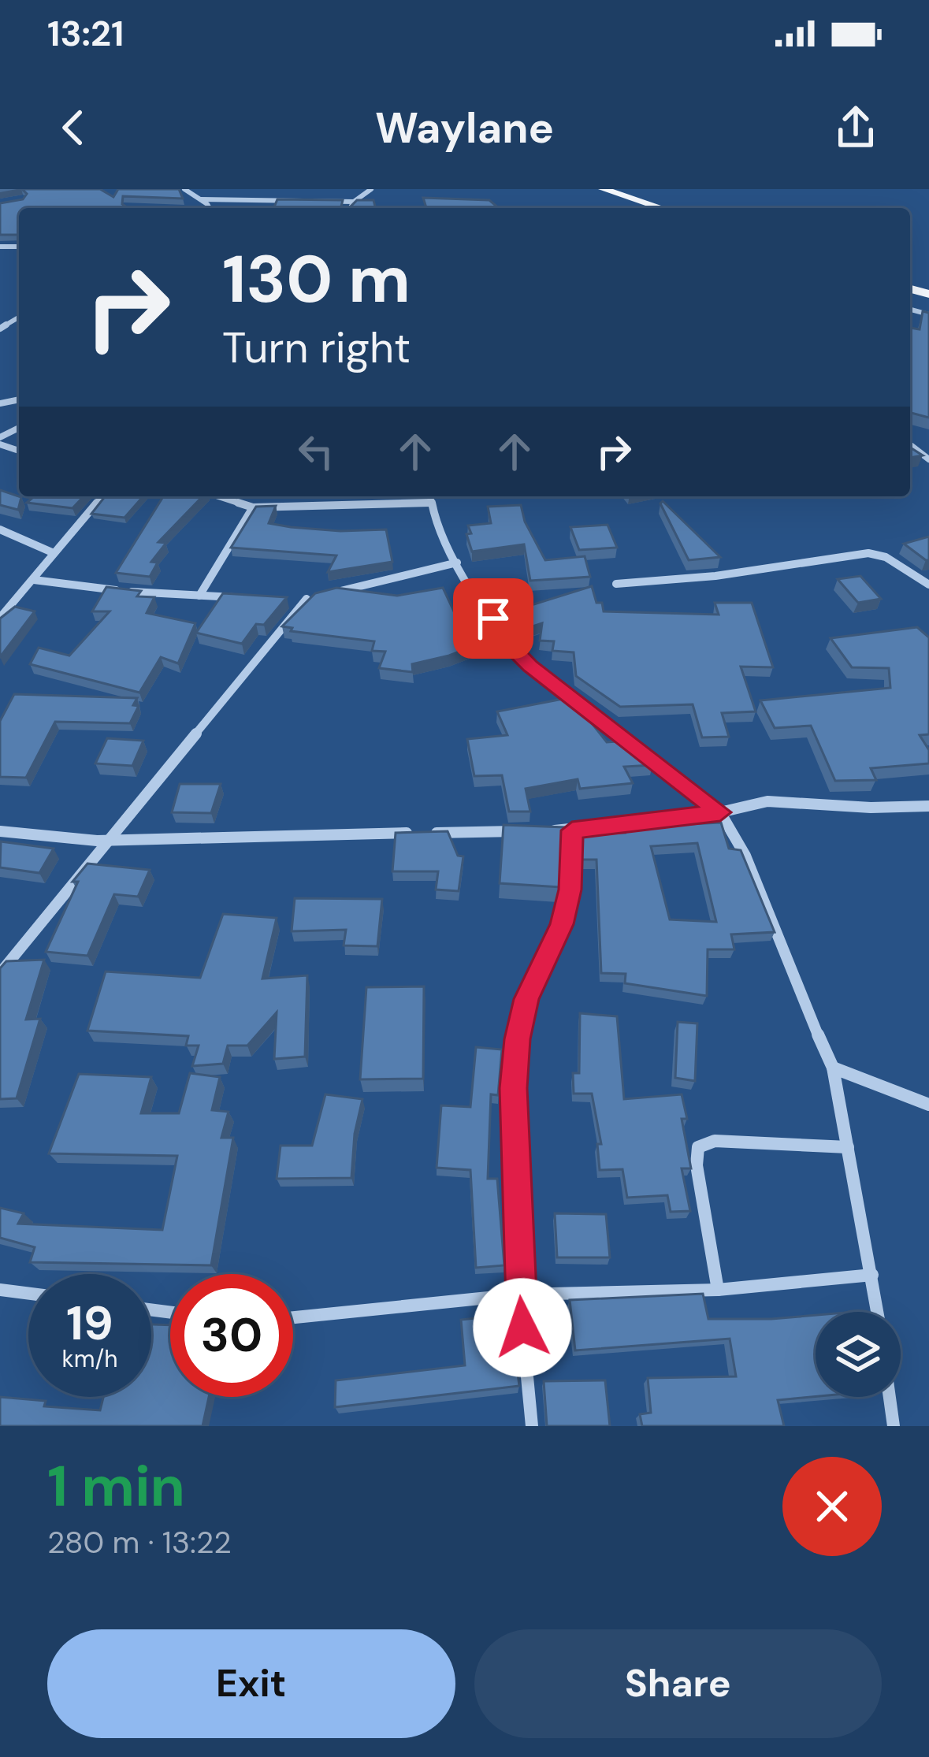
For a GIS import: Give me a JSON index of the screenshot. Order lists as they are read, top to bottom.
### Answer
{
  "page": {
    "status": "13:21",
    "header": "Waylane",
    "turn": ["130 m", "Turn right"],
    "speed": "19 km/h",
    "limit": "30",
    "heading": ["1 min", "280 m · 13:22"],
    "buttons": ["Exit", "Share"]
  }
}
